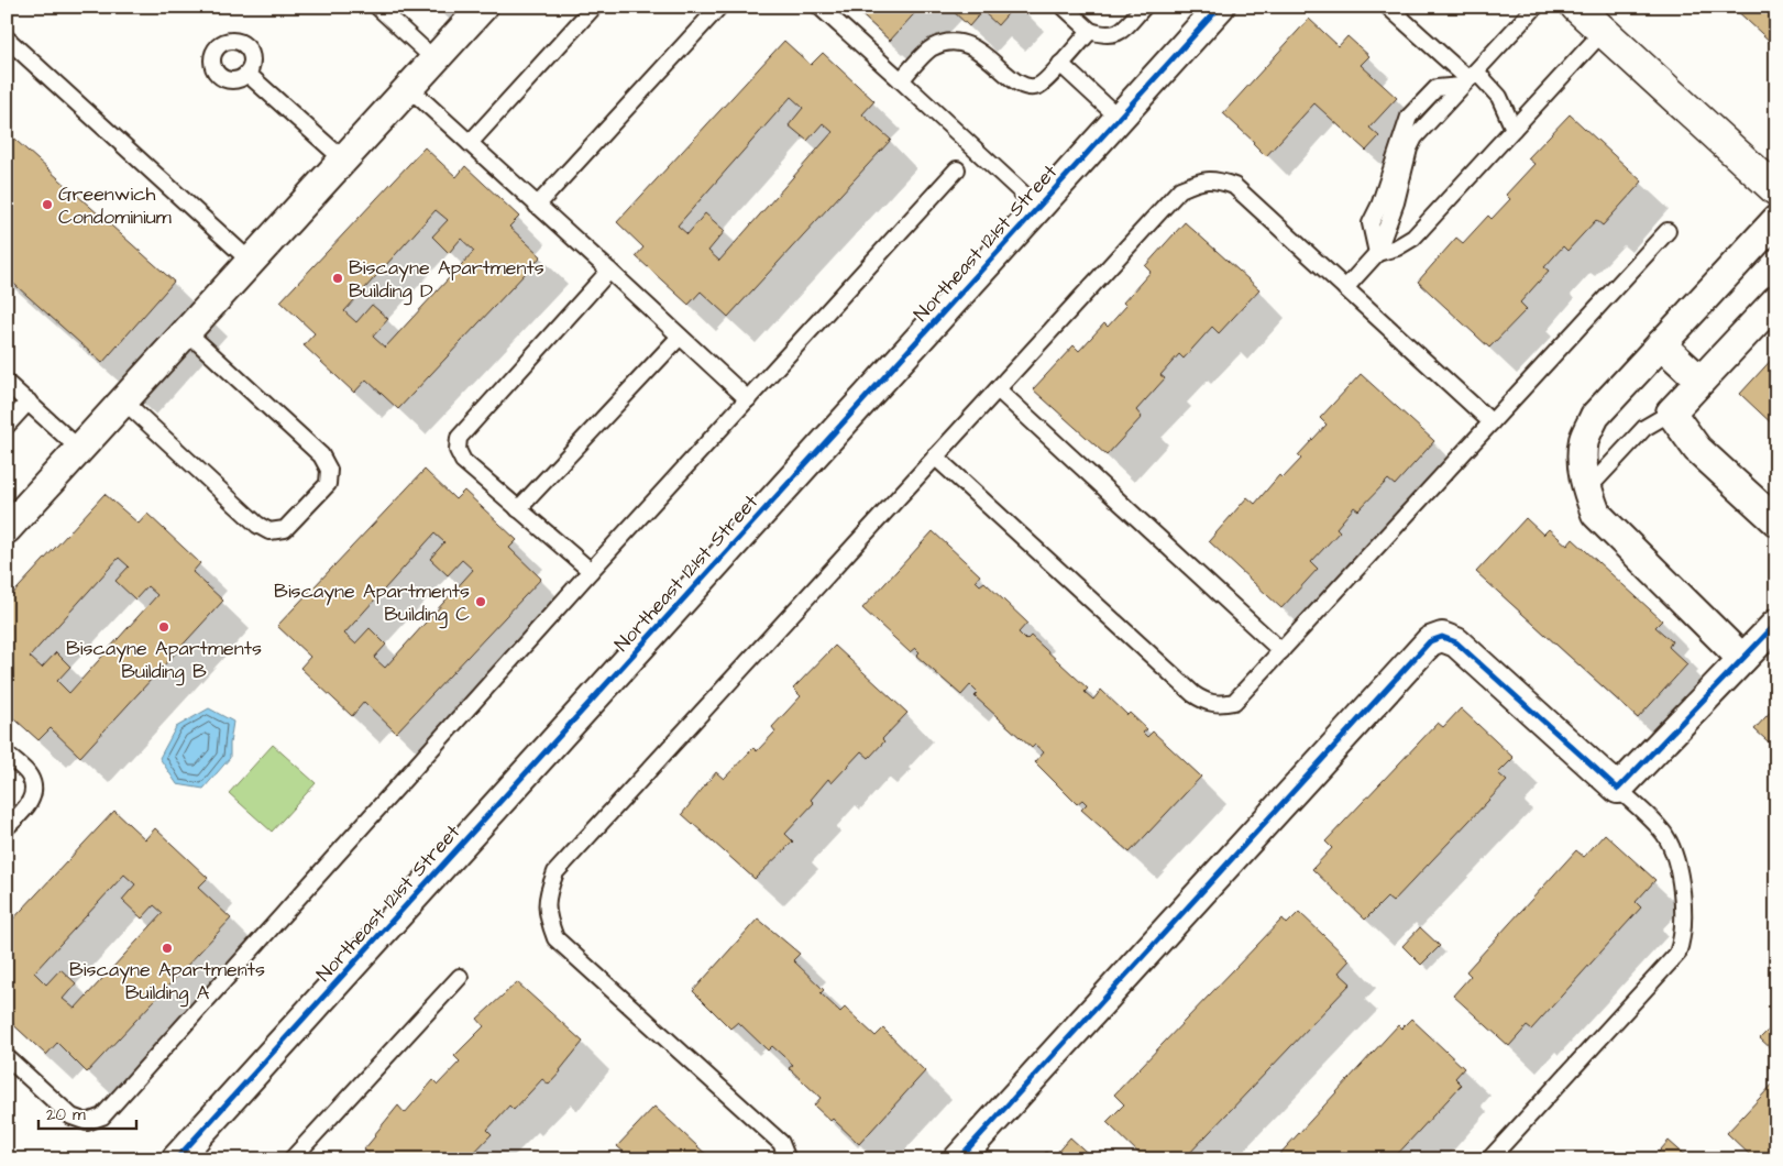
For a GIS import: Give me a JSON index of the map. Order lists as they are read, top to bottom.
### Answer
{
  "streets": {
    "street": ["Northeast 121st Street"]
  },
  "places": [
    "Greenwich Condominium",
    "Biscayne Apartments Building D",
    "Biscayne Apartments Building C",
    "Biscayne Apartments Building B",
    "Biscayne Apartments Building A"
  ],
  "scale_bar": "20 m"
}
